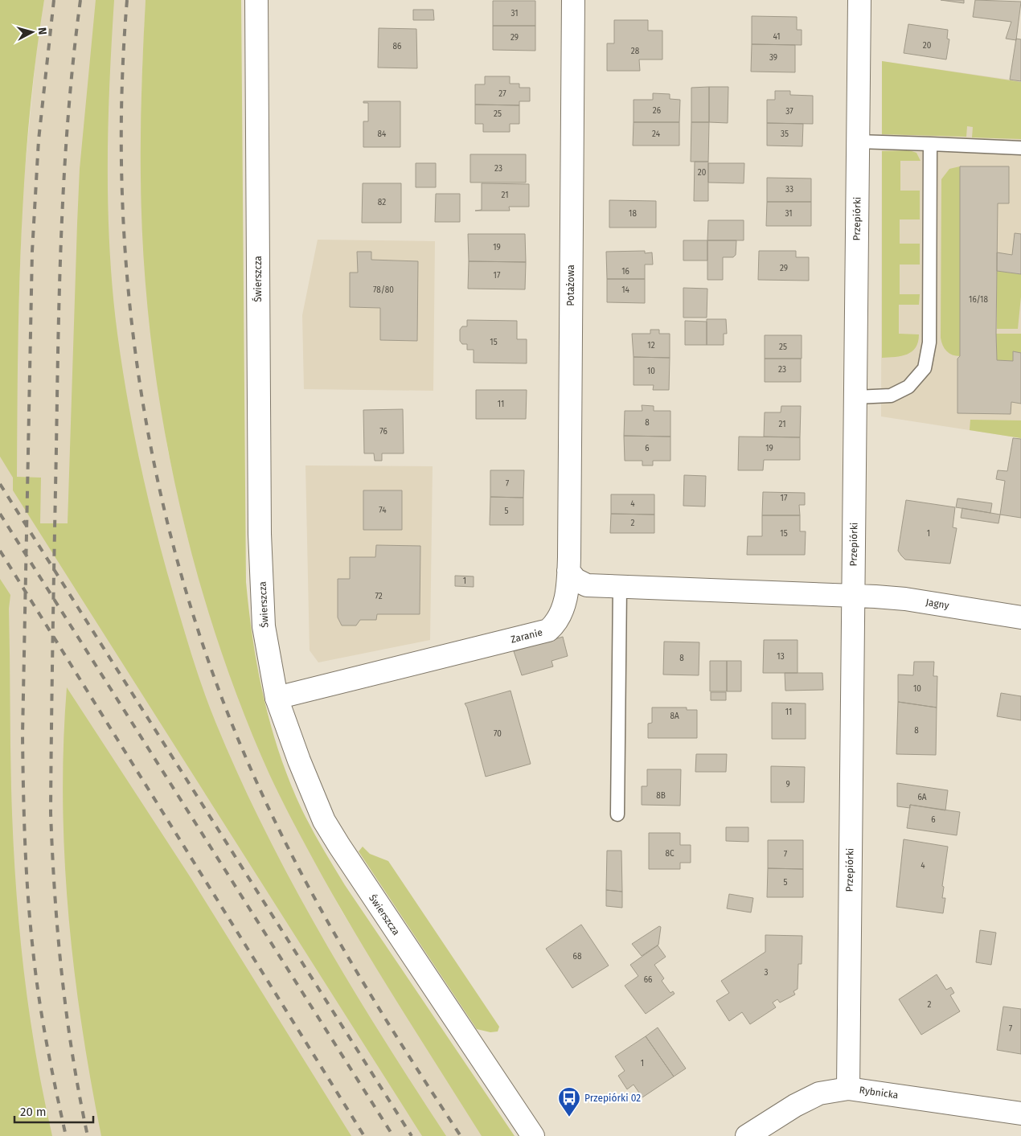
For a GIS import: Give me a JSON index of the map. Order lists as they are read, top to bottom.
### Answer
{
  "streets": {
    "street": [
      "Przepiórki",
      "Świerszcza",
      "Potażowa",
      "Jagny",
      "Zaranie",
      "Rybnicka"
    ]
  },
  "crossings": [
    ["Przepiórki", "Jagny"],
    ["Przepiórki", "Rybnicka"],
    ["Świerszcza", "Zaranie"],
    ["Potażowa", "Zaranie"]
  ],
  "places": {
    "bus stop": ["Przepiórki 02"]
  },
  "house_numbers": [
    "31",
    "41",
    "29",
    "20",
    "86",
    "28",
    "39",
    "27",
    "26",
    "37",
    "25",
    "84",
    "24",
    "35",
    "23",
    "20",
    "33",
    "21",
    "82",
    "18",
    "31",
    "19",
    "29",
    "16",
    "17",
    "78/80",
    "14",
    "16/18",
    "15",
    "12",
    "25",
    "23",
    "10",
    "11",
    "8",
    "21",
    "76",
    "6",
    "19",
    "7",
    "17",
    "4",
    "74",
    "5",
    "2",
    "15",
    "1",
    "1",
    "72",
    "13",
    "8",
    "10",
    "11",
    "8A",
    "8",
    "70",
    "9",
    "8B",
    "6A",
    "6",
    "8C",
    "7",
    "4",
    "5",
    "68",
    "3",
    "66",
    "2",
    "7",
    "1"
  ],
  "scale_bar": "20 m",
  "north": "right"
}
